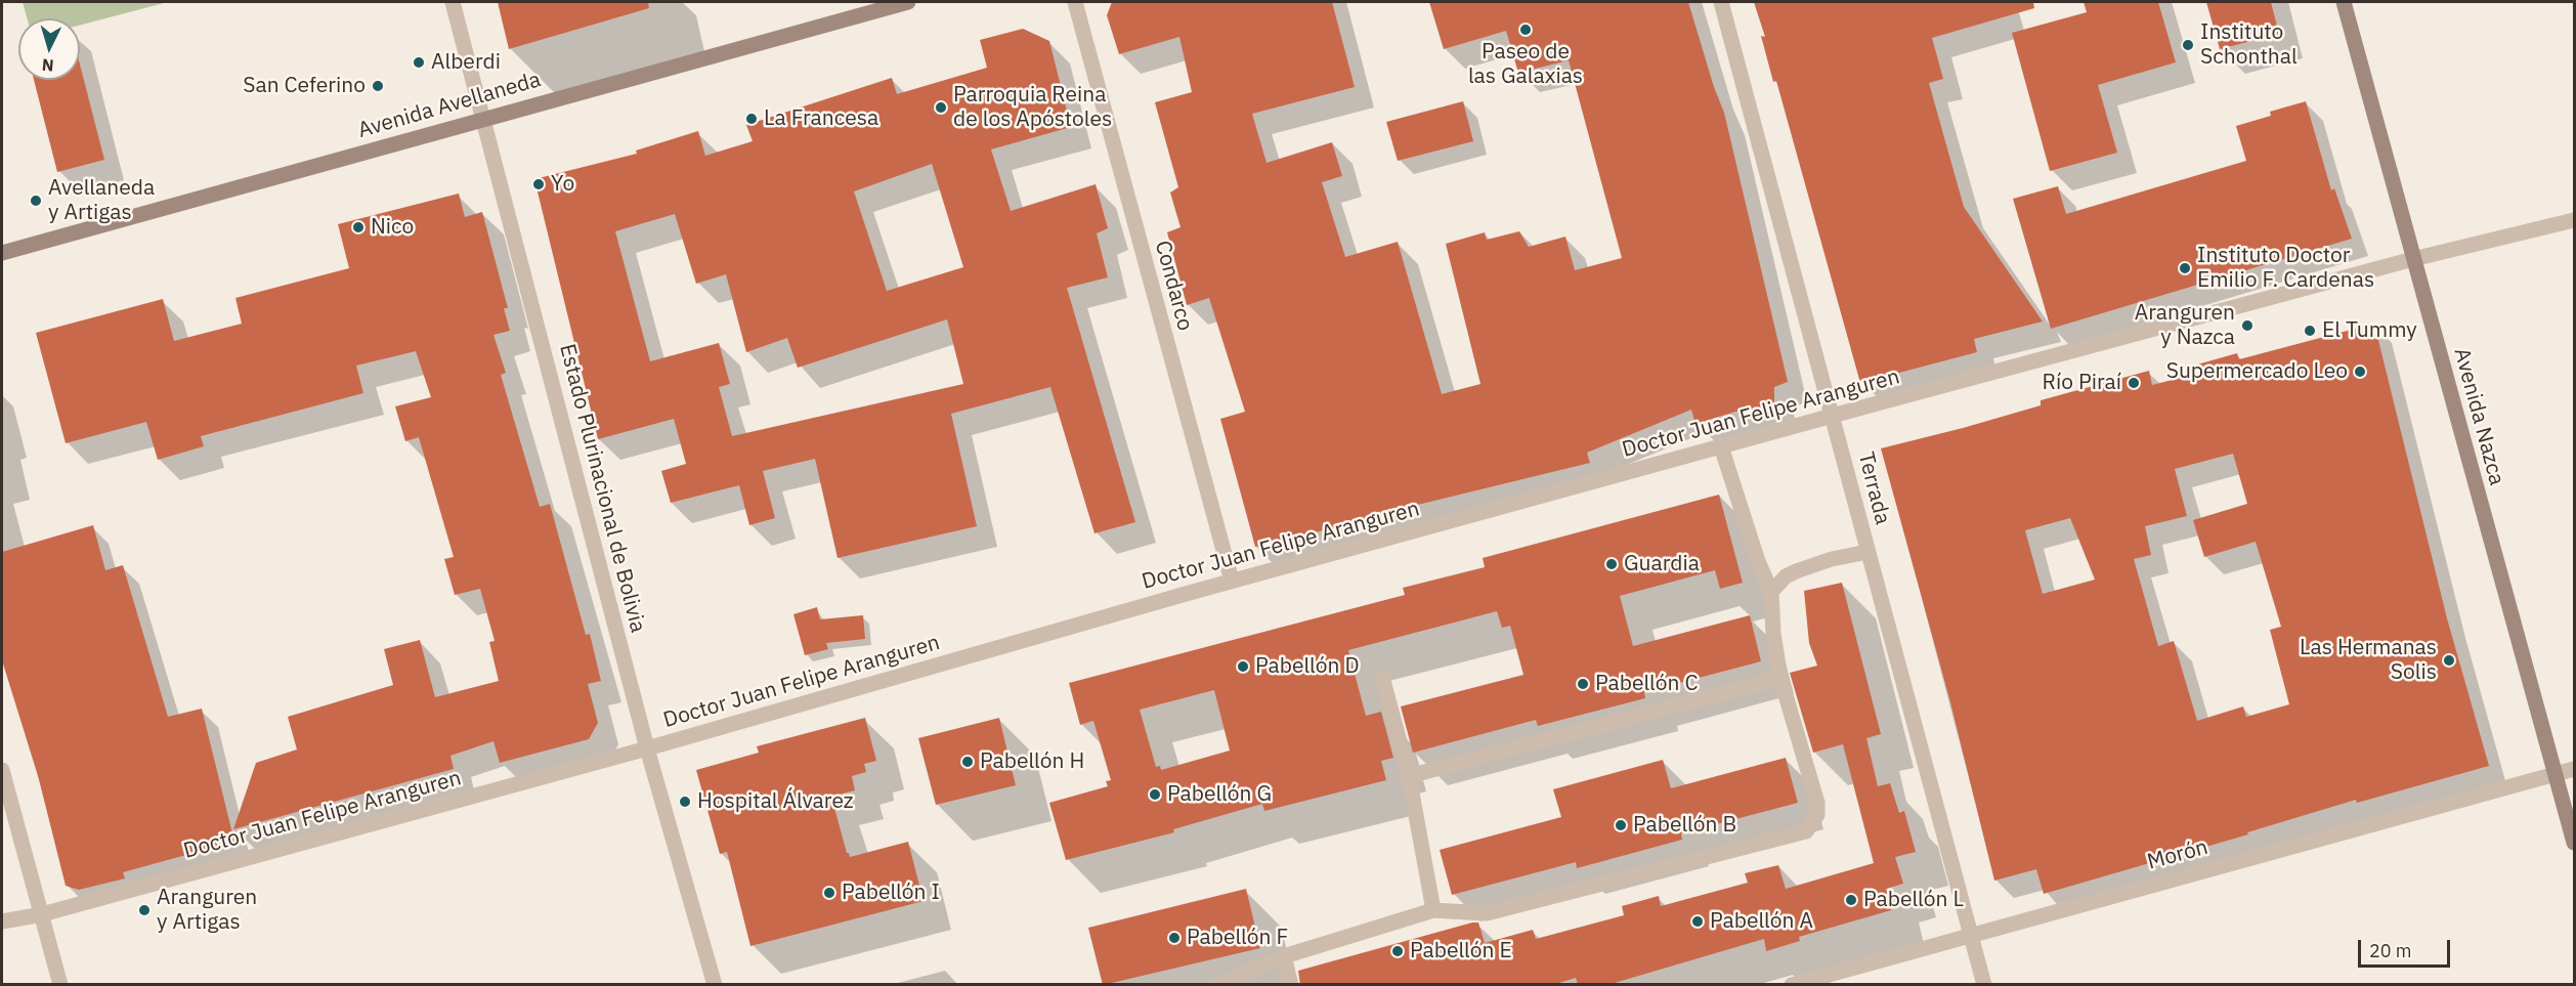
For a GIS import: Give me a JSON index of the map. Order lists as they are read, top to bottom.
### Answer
{
  "streets": {
    "main road": ["Avenida Avellaneda", "Avenida Nazca"],
    "street": [
      "Condarco",
      "Doctor Juan Felipe Aranguren",
      "Estado Plurinacional de Bolivia",
      "Terrada",
      "Morón"
    ]
  },
  "crossings": [
    ["Avenida Avellaneda", "Estado Plurinacional de Bolivia"],
    ["Condarco", "Doctor Juan Felipe Aranguren"],
    ["Doctor Juan Felipe Aranguren", "Avenida Nazca"],
    ["Doctor Juan Felipe Aranguren", "Estado Plurinacional de Bolivia"],
    ["Doctor Juan Felipe Aranguren", "Terrada"],
    ["Avenida Nazca", "Morón"],
    ["Terrada", "Morón"]
  ],
  "places": [
    "Paseo de las Galaxias",
    "Instituto Schonthal",
    "Alberdi",
    "San Ceferino",
    "Parroquia Reina de los Apóstoles",
    "La Francesa",
    "Yo",
    "Avellaneda y Artigas",
    "Nico",
    "Instituto Doctor Emilio F. Cardenas",
    "Aranguren y Nazca",
    "El Tummy",
    "Supermercado Leo",
    "Río Piraí",
    "Guardia",
    "Las Hermanas Solis",
    "Pabellón D",
    "Pabellón C",
    "Pabellón H",
    "Pabellón G",
    "Hospital Álvarez",
    "Pabellón B",
    "Pabellón I",
    "Pabellón L",
    "Aranguren y Artigas",
    "Pabellón A",
    "Pabellón F",
    "Pabellón E"
  ],
  "scale_bar": "20 m",
  "north": "bottom"
}
